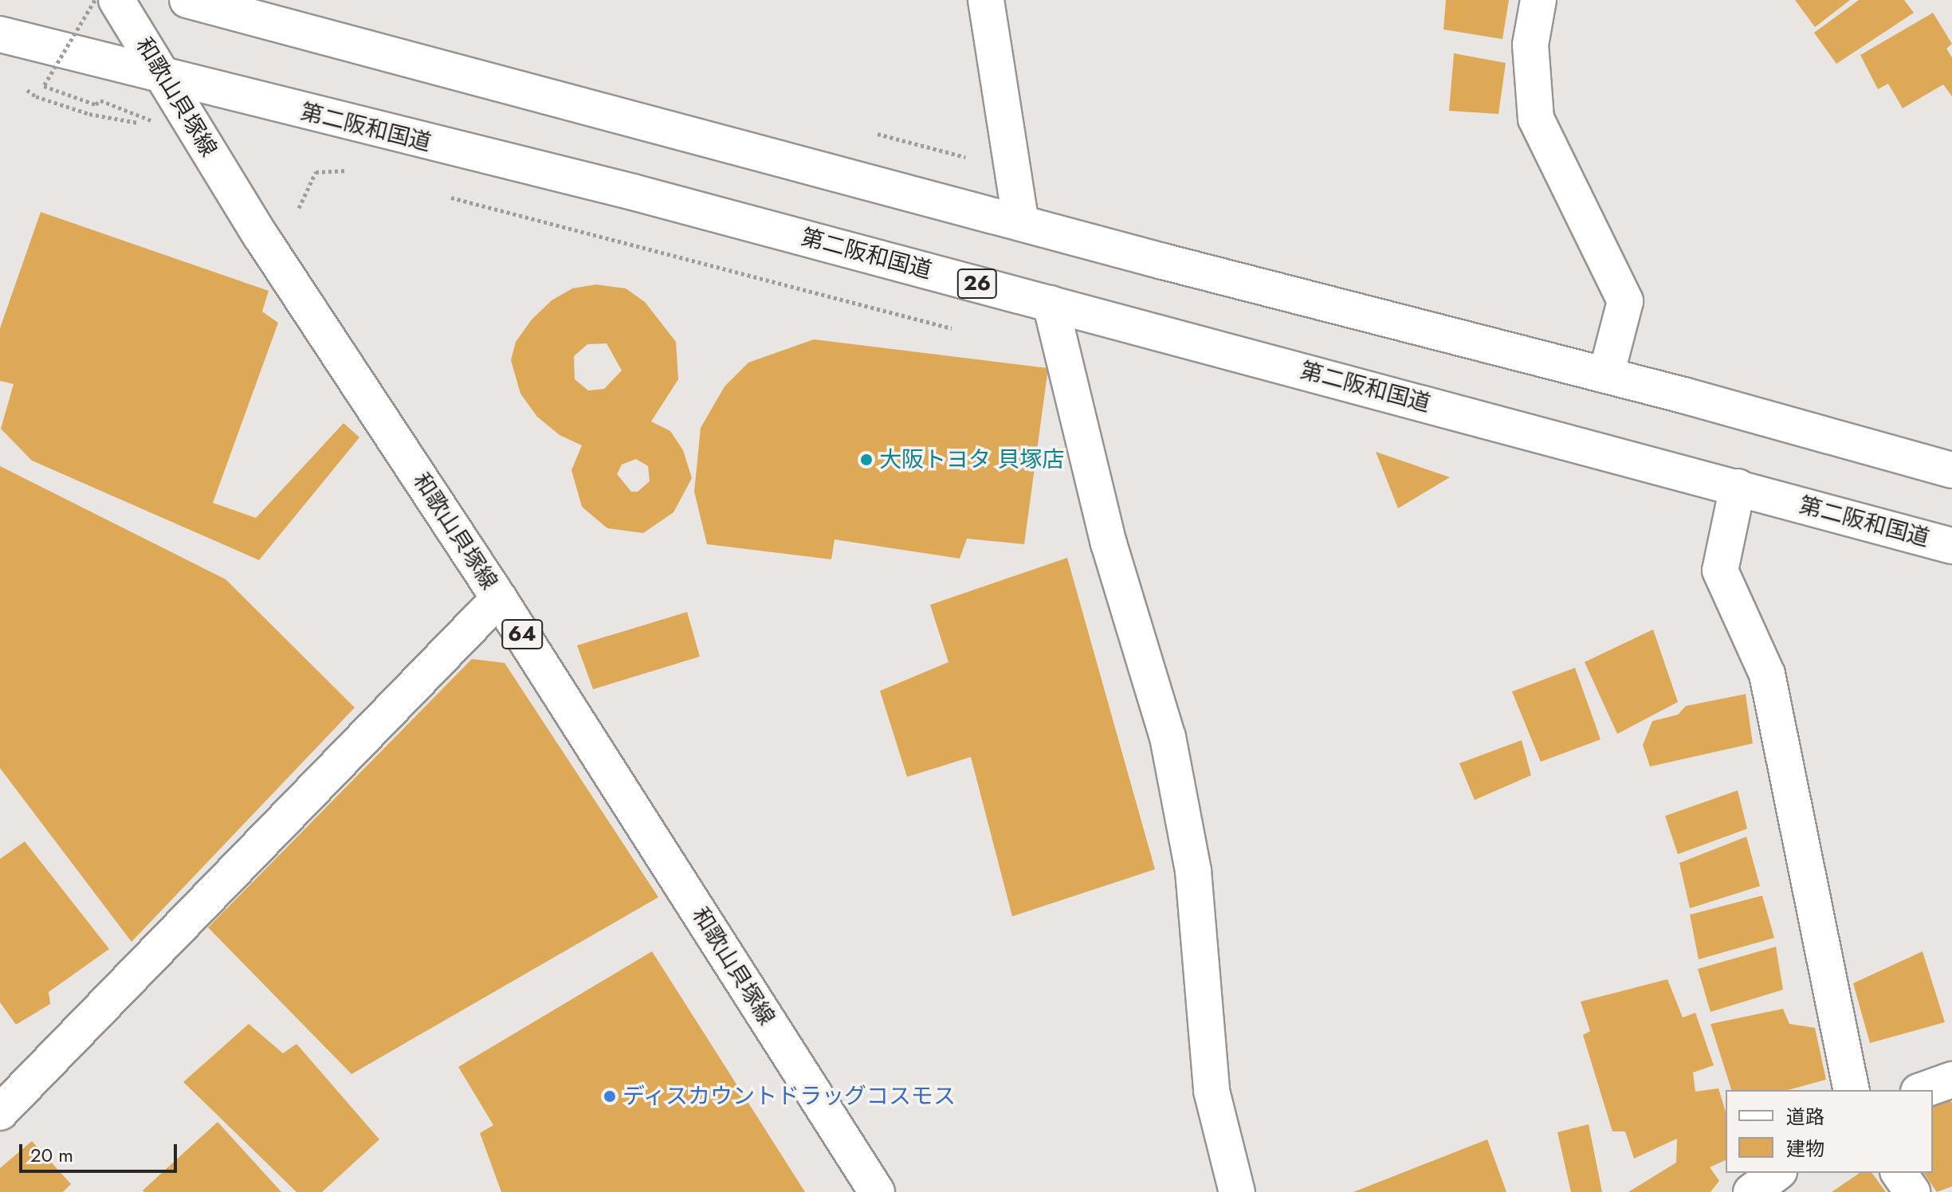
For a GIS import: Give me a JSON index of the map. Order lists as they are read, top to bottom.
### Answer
{
  "streets": {
    "main road": [
      "和歌山貝塚線",
      "第二阪和国道",
      "26",
      "64"
    ]
  },
  "crossings": [
    ["和歌山貝塚線", "第二阪和国道"]
  ],
  "places": ["大阪トヨタ 貝塚店", "ディスカウントドラッグコスモス"],
  "legend": ["道路", "建物"],
  "scale_bar": "20 m"
}
